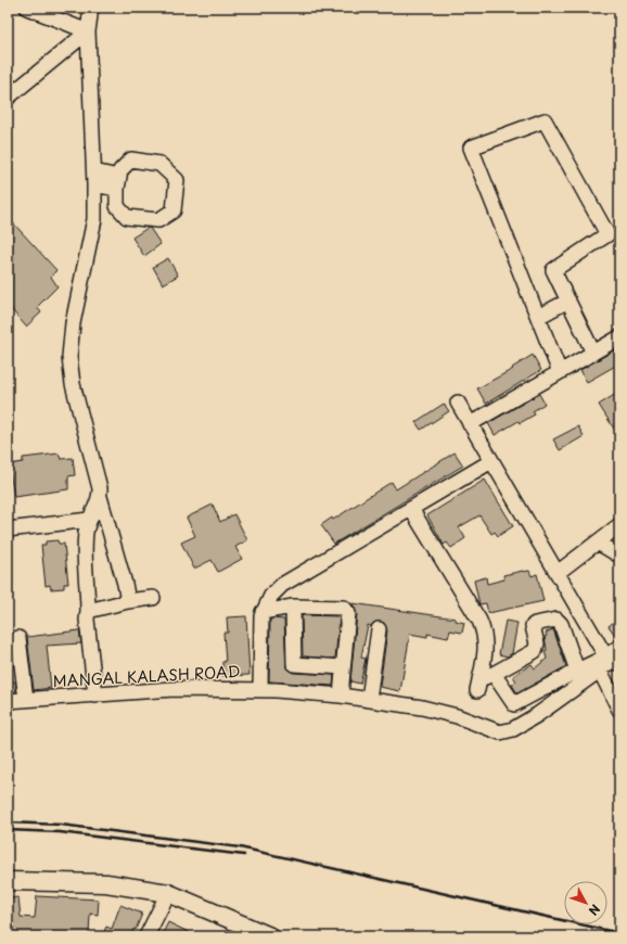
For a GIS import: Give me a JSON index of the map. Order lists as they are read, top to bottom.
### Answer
{
  "streets": {
    "street": ["MANGAL KALASH ROAD"]
  },
  "north": "bottom right"
}
